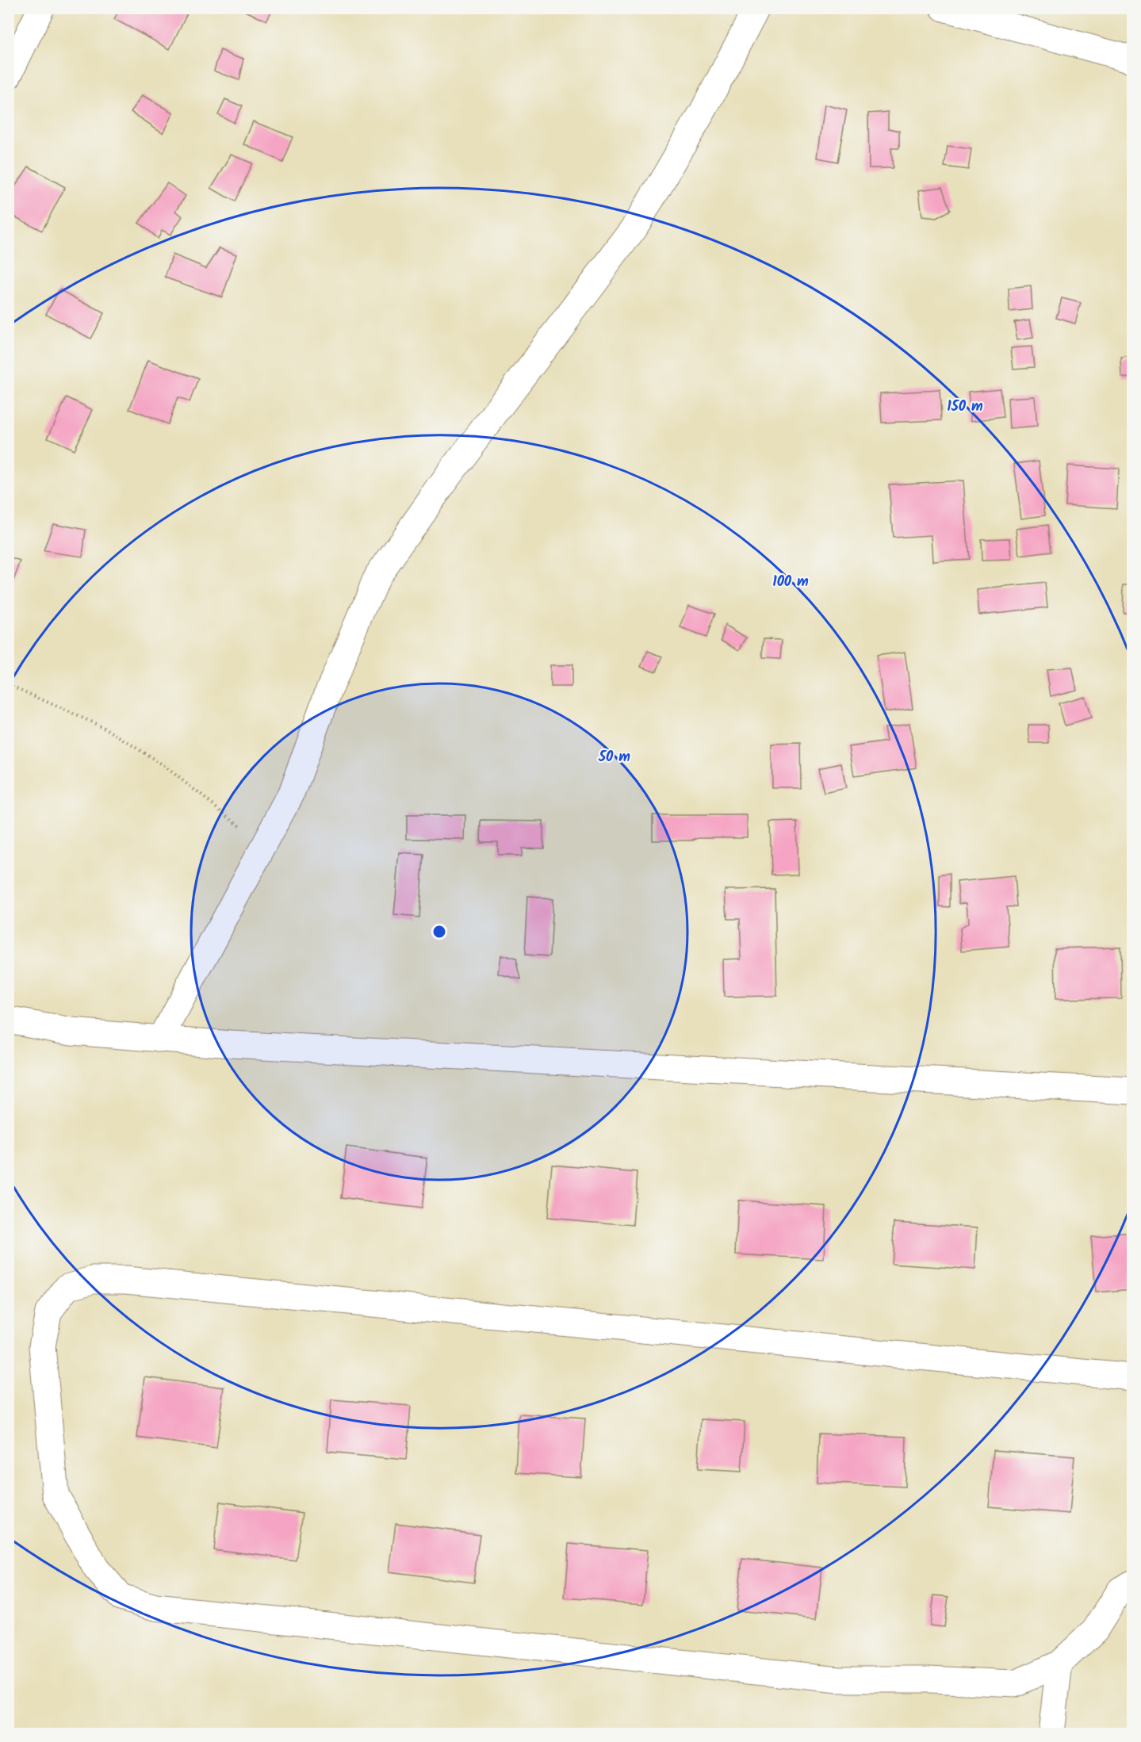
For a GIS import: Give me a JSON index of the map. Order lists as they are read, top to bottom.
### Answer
{
  "rings": ["150 m", "100 m", "50 m"]
}
